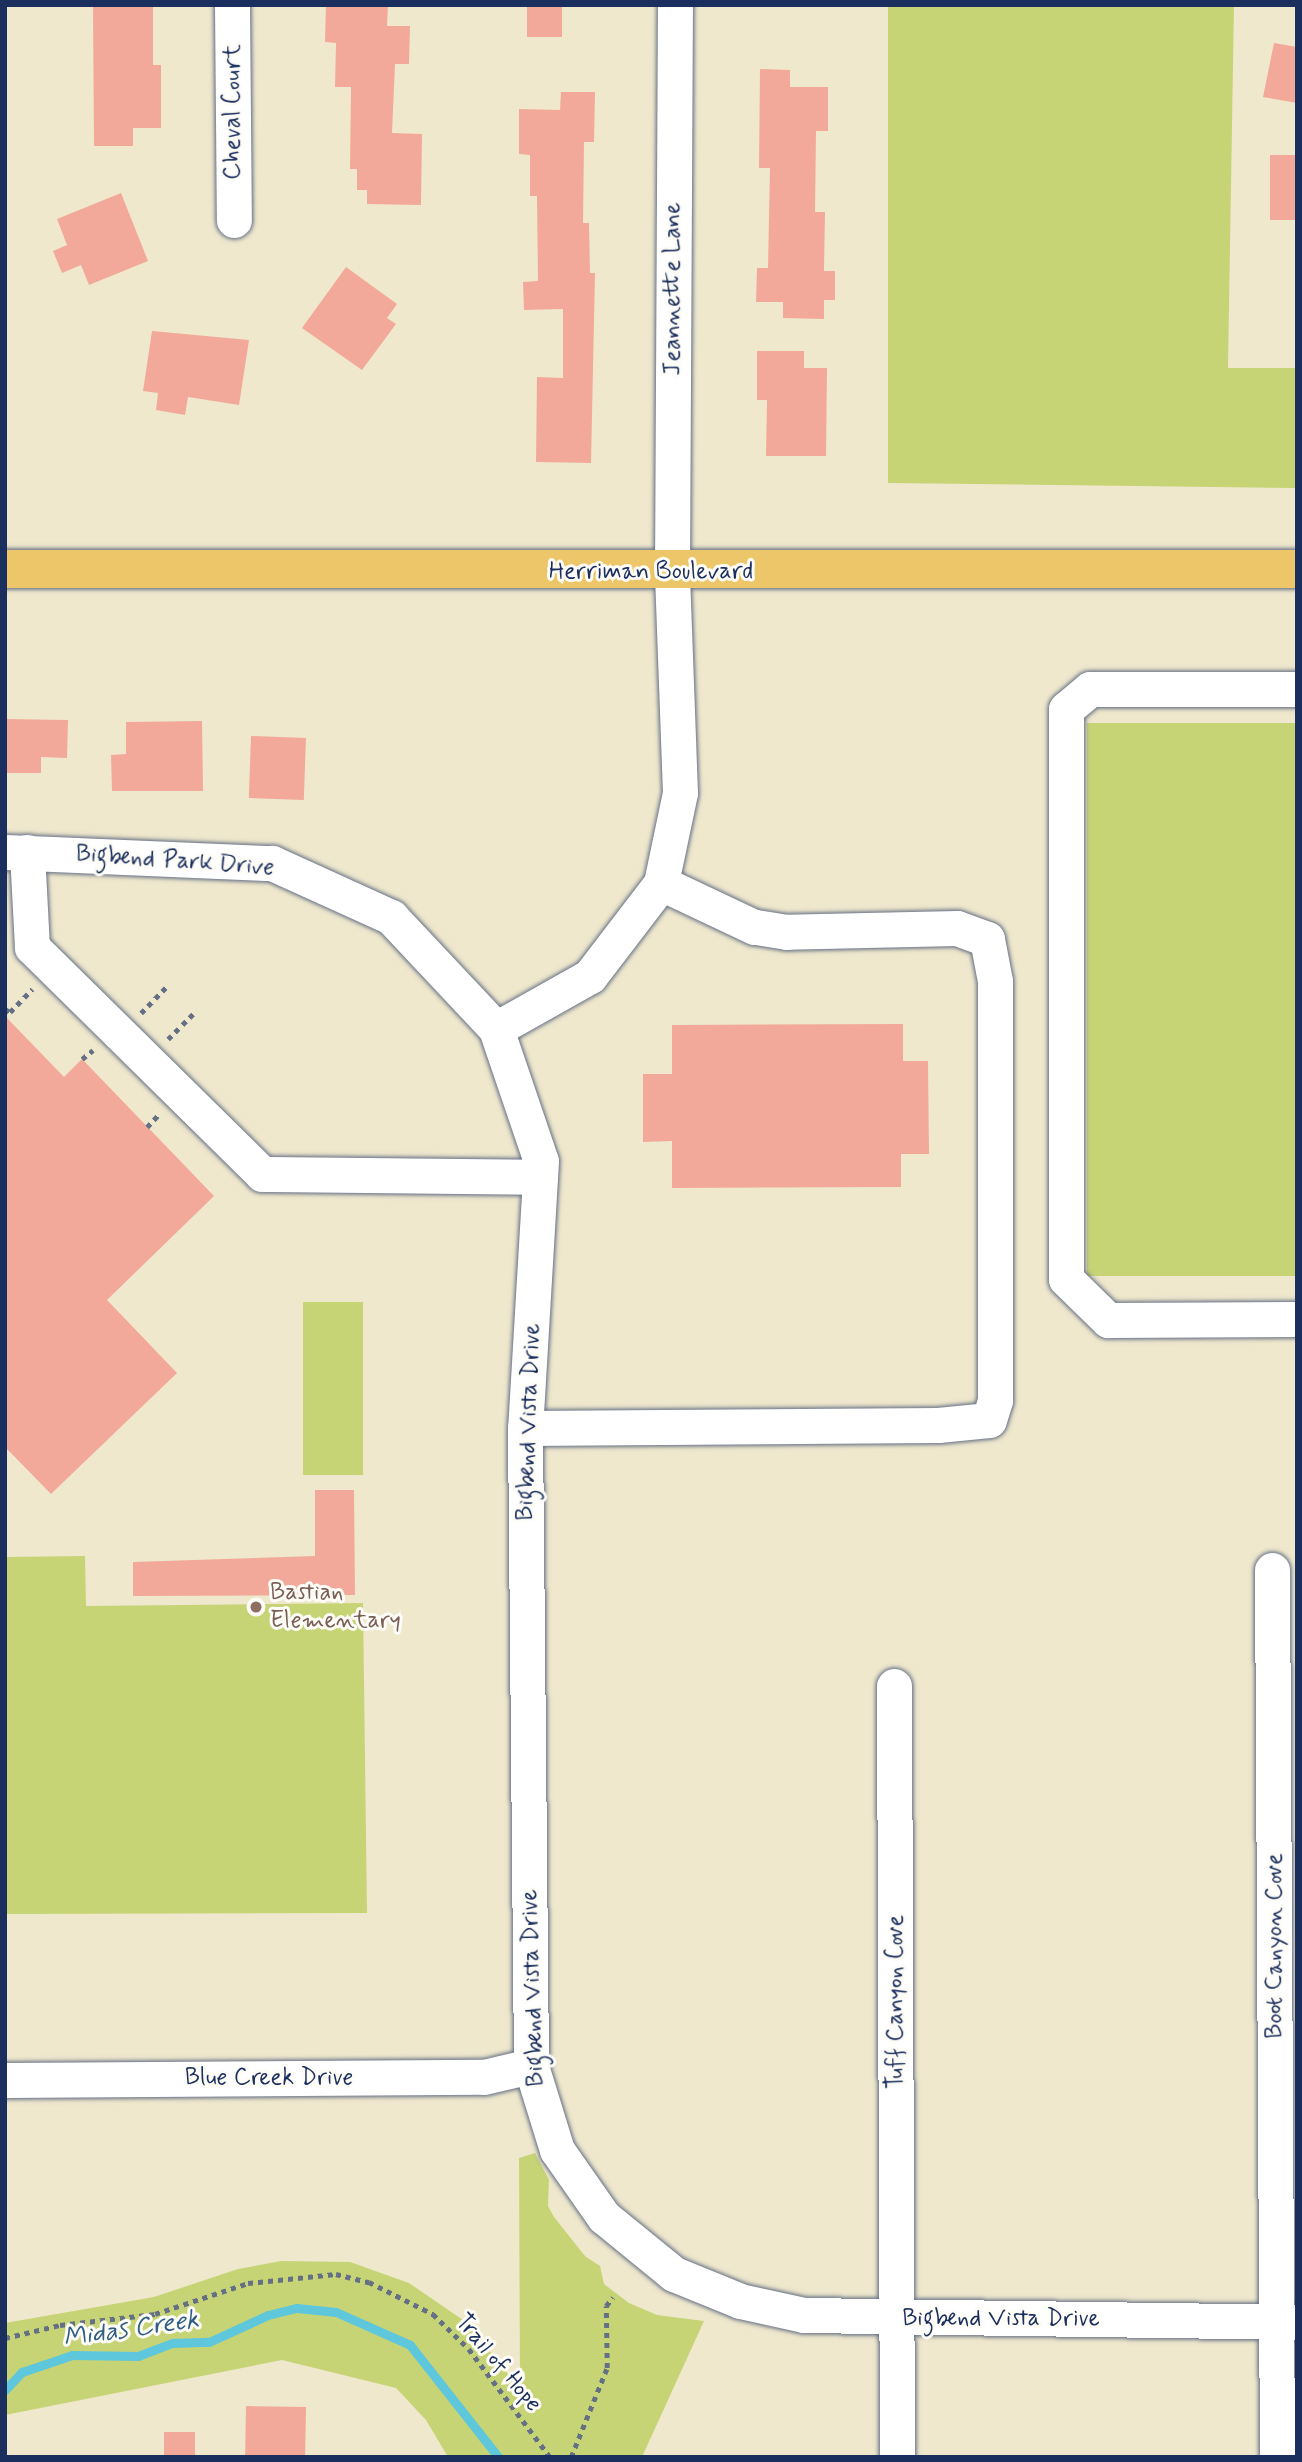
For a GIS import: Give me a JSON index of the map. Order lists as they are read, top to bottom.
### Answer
{
  "streets": {
    "main road": ["Herriman Boulevard"],
    "street": [
      "Cheval Court",
      "Jeannette Lane",
      "Bigbend Park Drive",
      "Bigbend Vista Drive",
      "Boot Canyon Cove",
      "Tuff Canyon Cove",
      "Blue Creek Drive"
    ],
    "path": ["Trail of Hope"]
  },
  "crossings": [
    ["Jeannette Lane", "Herriman Boulevard"],
    ["Bigbend Park Drive", "Bigbend Vista Drive"],
    ["Bigbend Vista Drive", "Boot Canyon Cove"],
    ["Bigbend Vista Drive", "Tuff Canyon Cove"],
    ["Bigbend Vista Drive", "Blue Creek Drive"]
  ],
  "water": ["Midas Creek"],
  "places": ["Bastian Elementary"]
}
